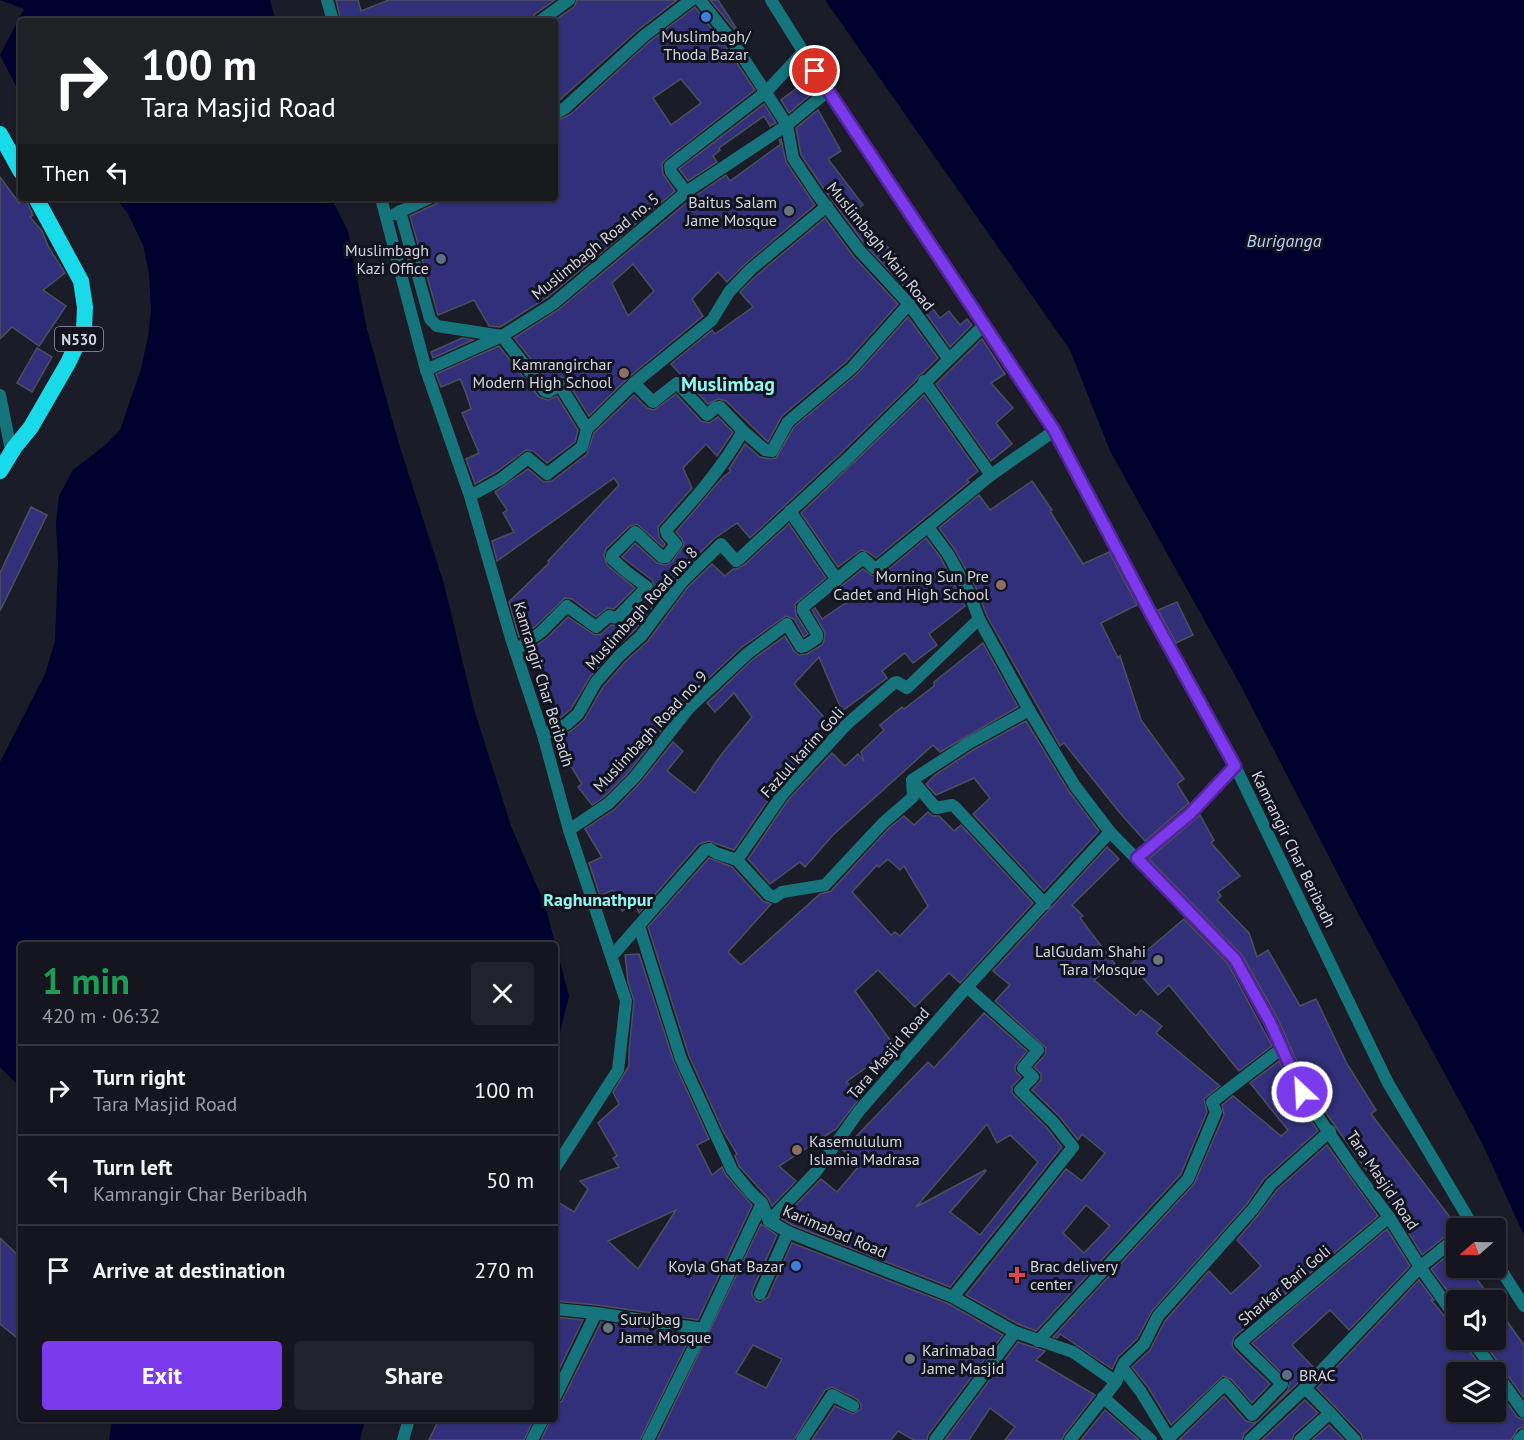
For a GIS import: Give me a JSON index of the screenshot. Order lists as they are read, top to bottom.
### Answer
{
  "streets": {
    "highway": ["N530"],
    "street": [
      "Muslimbagh Road no. 5",
      "Muslimbagh Main Road",
      "Muslimbagh Road no. 8",
      "Kamrangir Char Beribadh",
      "Muslimbagh Road no. 9",
      "Fazlul karim Goli",
      "Tara Masjid Road",
      "Karimabad Road",
      "Sharkar Bari Goli"
    ]
  },
  "crossings": [
    ["Muslimbagh Road no. 5", "Muslimbagh Main Road"],
    ["Muslimbagh Road no. 5", "Kamrangir Char Beribadh"],
    ["Muslimbagh Main Road", "Muslimbagh Road no. 8"],
    ["Muslimbagh Road no. 8", "Kamrangir Char Beribadh"],
    ["Kamrangir Char Beribadh", "Muslimbagh Road no. 9"],
    ["Muslimbagh Road no. 9", "Tara Masjid Road"],
    ["Fazlul karim Goli", "Tara Masjid Road"],
    ["Tara Masjid Road", "Karimabad Road"],
    ["Tara Masjid Road", "Sharkar Bari Goli"]
  ],
  "districts": ["Muslimbag", "Raghunathpur"],
  "water": ["Buriganga"],
  "places": {
    "other": [
      "Muslimbagh/ Thoda Bazar",
      "Baitus Salam Jame Mosque",
      "Muslimbagh Kazi Office",
      "Kamrangirchar Modern High School",
      "Morning Sun Pre Cadet and High School",
      "LalGudam Shahi Tara Mosque",
      "Kasemululum Islamia Madrasa",
      "Koyla Ghat Bazar",
      "Surujbag Jame Mosque",
      "Karimabad Jame Masjid",
      "BRAC"
    ],
    "health": ["Brac delivery center"]
  },
  "north": "left",
  "page": {
    "turn": ["100 m", "Tara Masjid Road"],
    "then": "Then",
    "heading": ["1 min", "420 m · 06:32"],
    "list": [
      {
        "name": "Turn right",
        "note": "Tara Masjid Road",
        "value": "100 m"
      },
      {
        "name": "Turn left",
        "note": "Kamrangir Char Beribadh",
        "value": "50 m"
      },
      {
        "name": "Arrive at destination",
        "value": "270 m"
      }
    ],
    "buttons": ["Exit", "Share"]
  }
}
